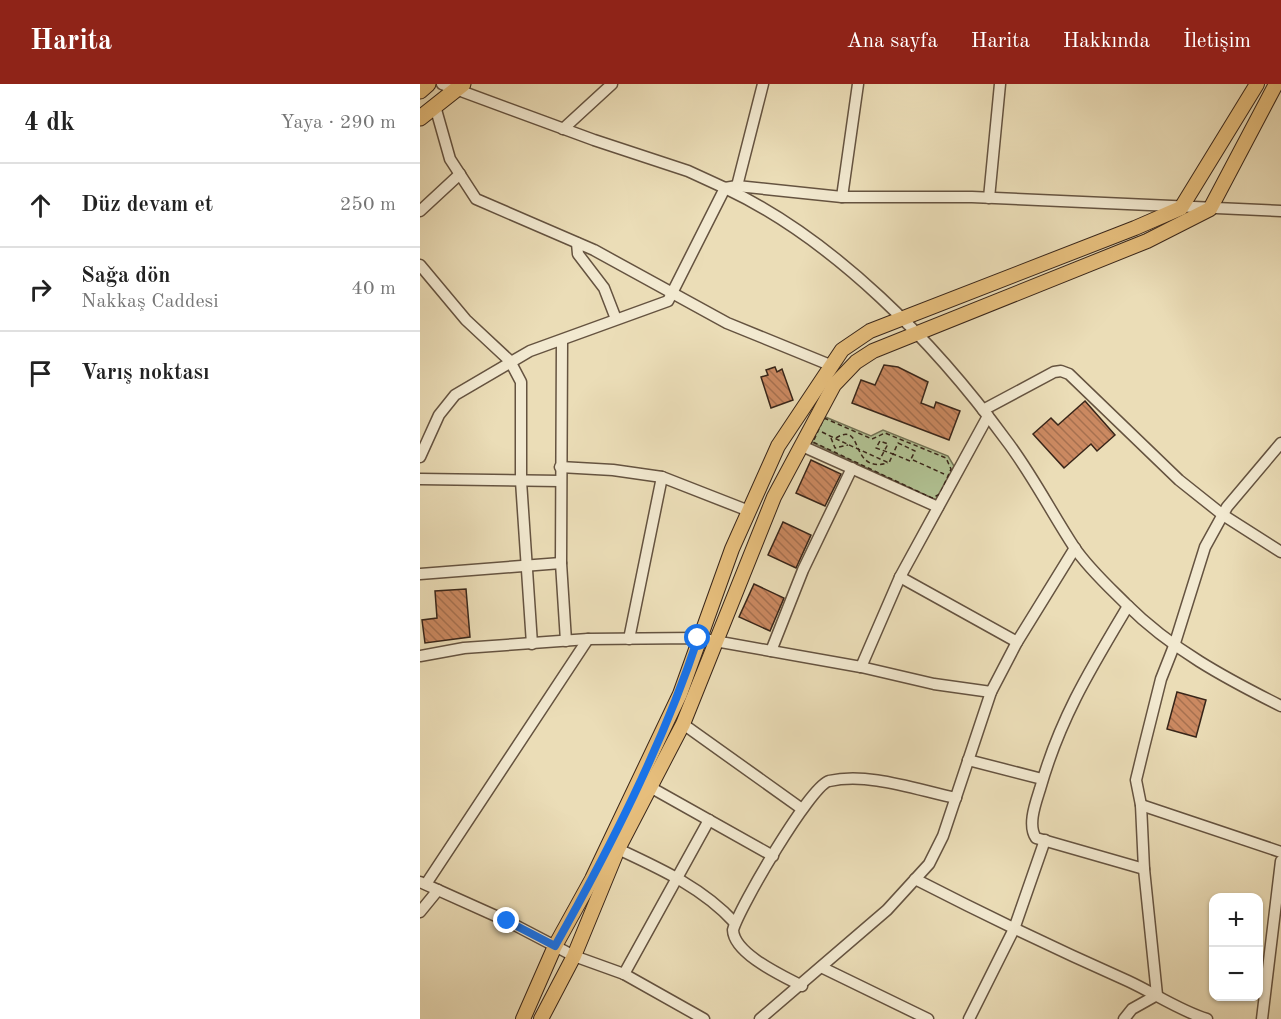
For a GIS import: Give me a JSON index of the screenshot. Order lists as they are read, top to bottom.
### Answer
{
  "page": {
    "header": "Harita",
    "nav": [
      "Ana sayfa",
      "Harita",
      "Hakkında",
      "İletişim"
    ],
    "heading": ["4 dk", "Yaya · 290 m"],
    "list": [
      ["Düz devam et", "250 m"],
      ["Sağa dön", "Nakkaş Caddesi", "40 m"],
      "Varış noktası"
    ],
    "map_buttons": ["+", "−"]
  }
}
